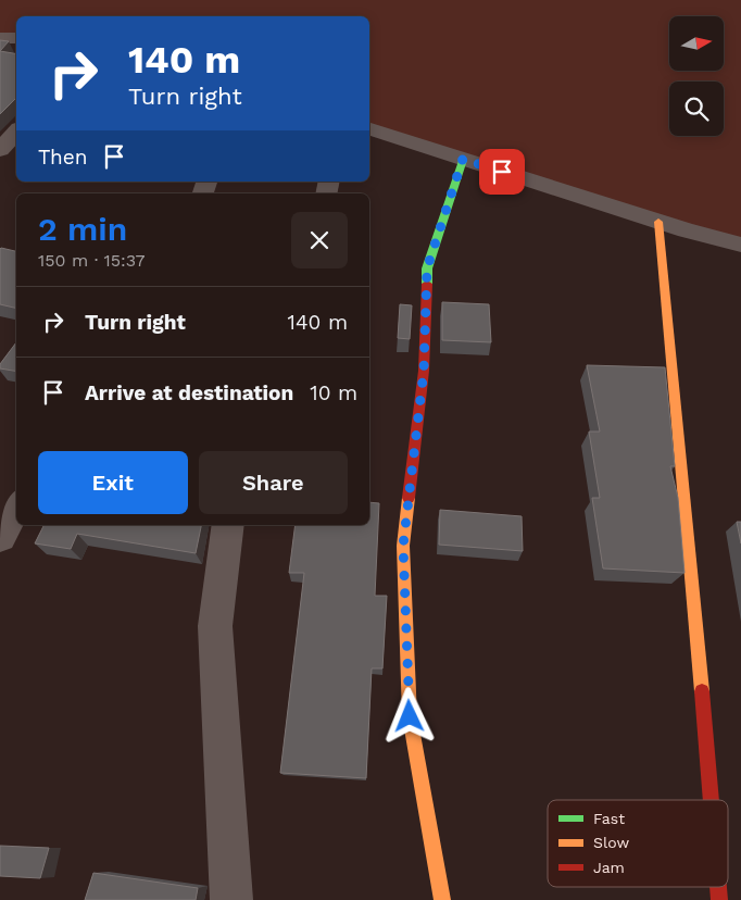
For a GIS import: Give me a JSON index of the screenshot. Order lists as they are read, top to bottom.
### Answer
{
  "legend": ["Fast", "Slow", "Jam"],
  "north": "right",
  "page": {
    "turn": ["140 m", "Turn right"],
    "then": "Then",
    "heading": ["2 min", "150 m · 15:37"],
    "list": [
      {
        "name": "Turn right",
        "value": "140 m"
      },
      {
        "name": "Arrive at destination",
        "value": "10 m"
      }
    ],
    "buttons": ["Exit", "Share"]
  }
}
